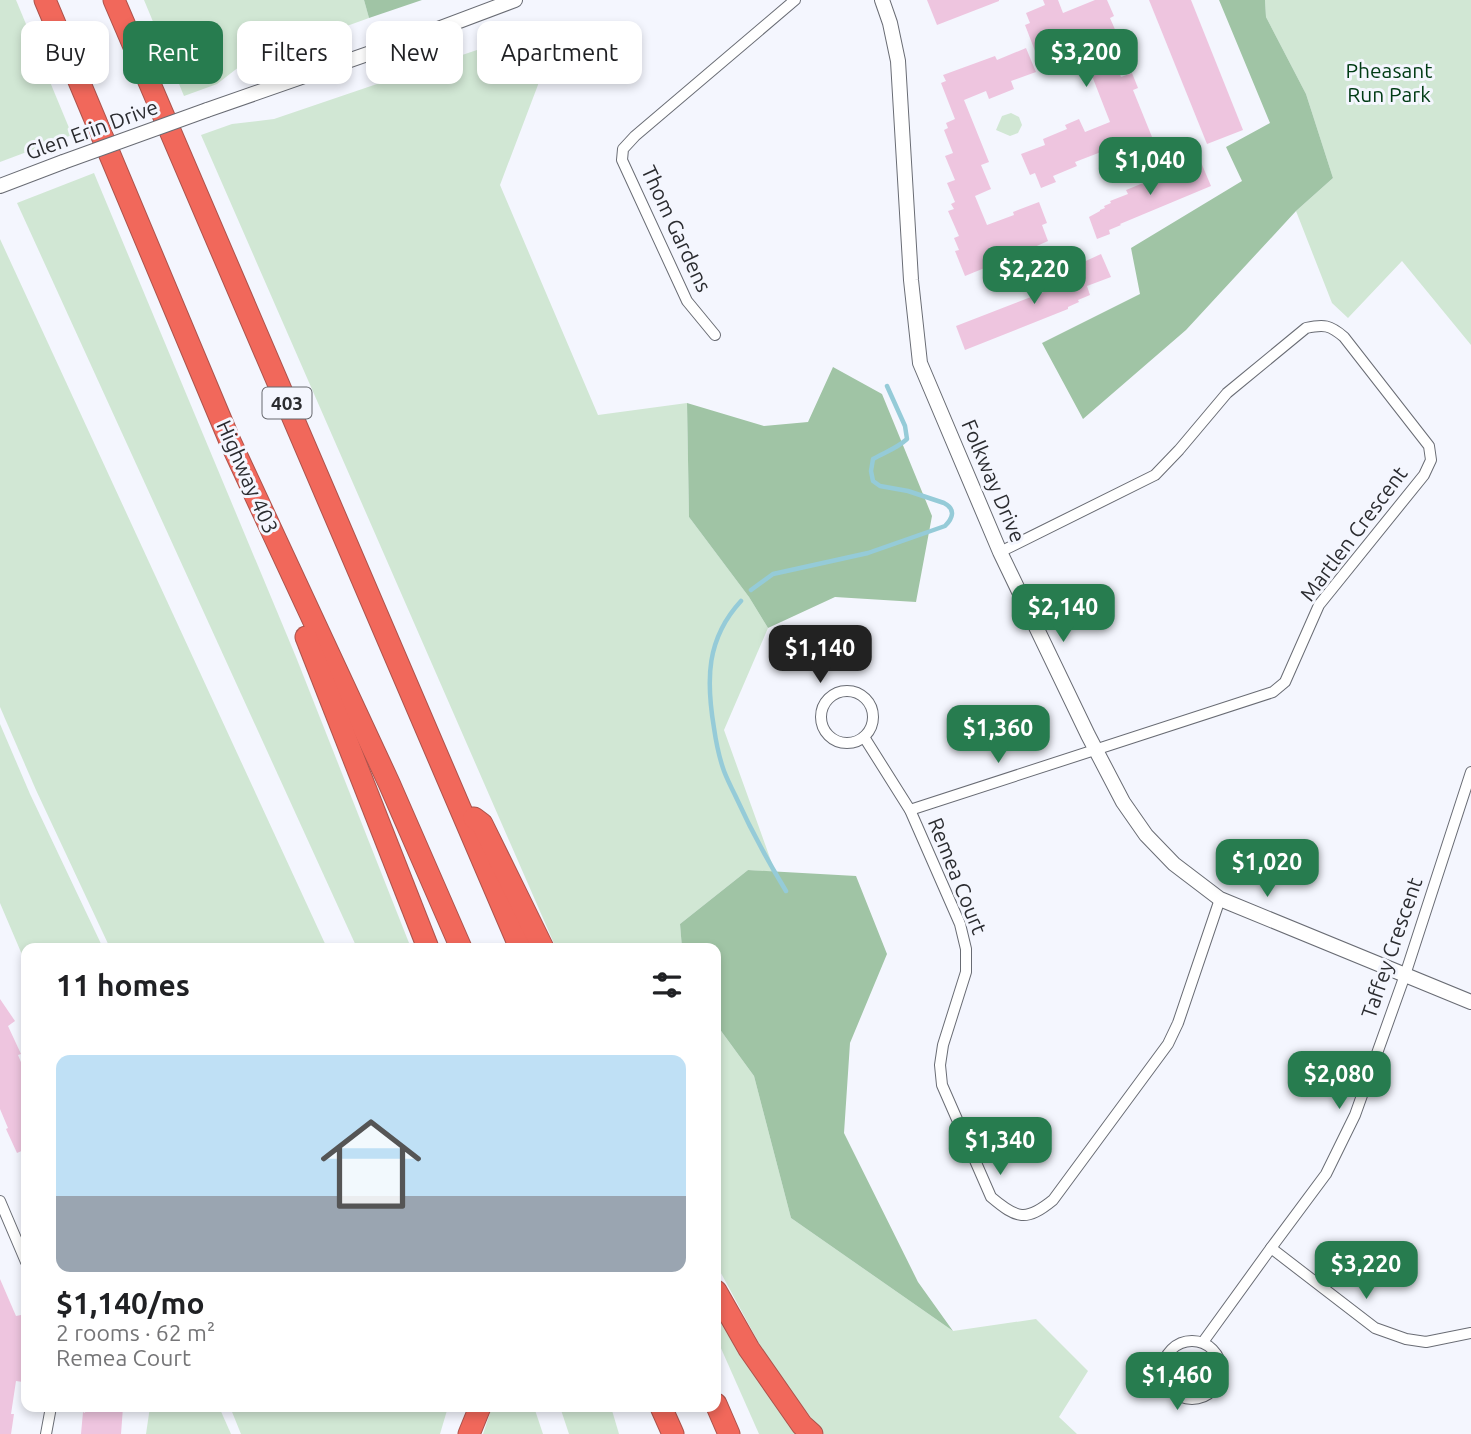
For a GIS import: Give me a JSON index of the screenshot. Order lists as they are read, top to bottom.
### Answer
{
  "streets": {
    "highway": ["403", "Highway 403"],
    "street": [
      "Glen Erin Drive",
      "Thom Gardens",
      "Folkway Drive",
      "Martlen Crescent",
      "Remea Court",
      "Taffey Crescent"
    ]
  },
  "crossings": [
    ["Folkway Drive", "Martlen Crescent"],
    ["Folkway Drive", "Remea Court"],
    ["Folkway Drive", "Taffey Crescent"],
    ["Martlen Crescent", "Remea Court"]
  ],
  "parks": ["Pheasant Run Park"],
  "page": {
    "chip": [
      "Buy",
      "Rent",
      "Filters",
      "New",
      "Apartment"
    ],
    "price": [
      "$3,200",
      "$1,040",
      "$2,220",
      "$2,140",
      "$1,140",
      "$1,360",
      "$1,020",
      "$2,080",
      "$1,340",
      "$3,220",
      "$1,460"
    ],
    "heading": "11 homes",
    "list": [
      {
        "name": "$1,140/mo",
        "note": "2 rooms · 62 m² · Remea Court"
      }
    ]
  }
}
